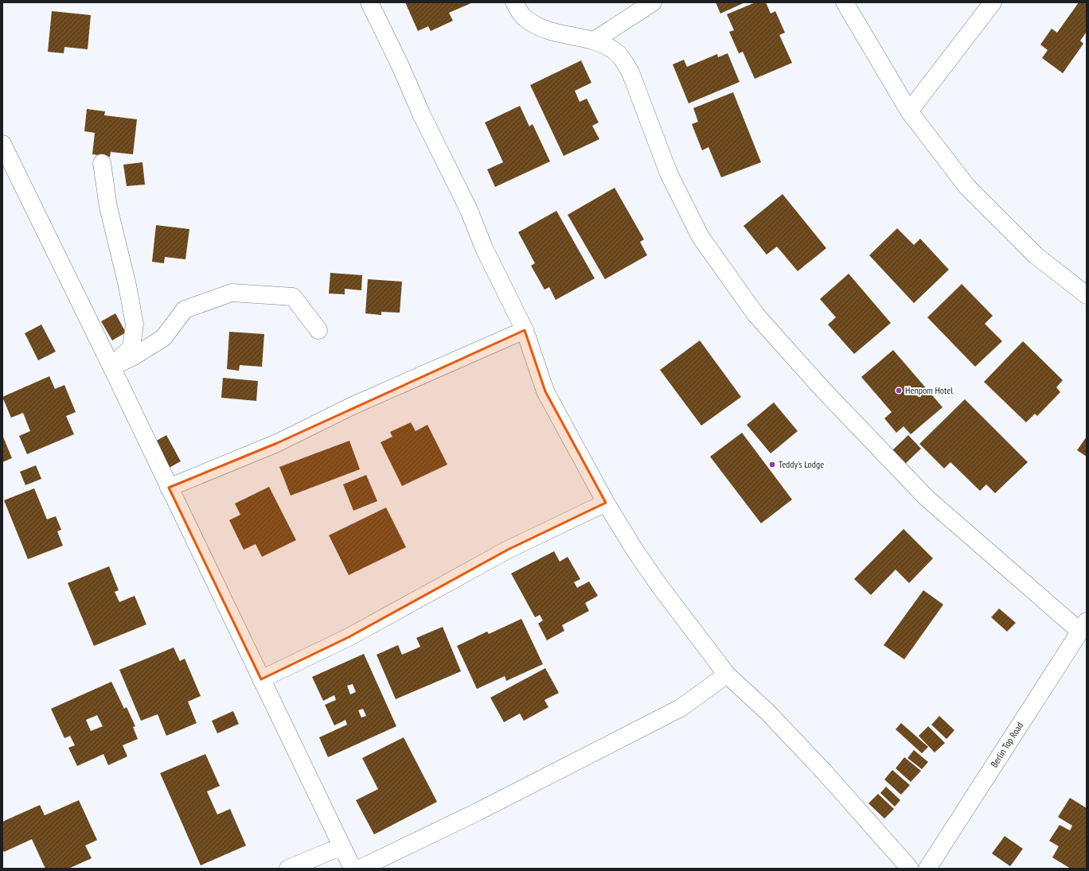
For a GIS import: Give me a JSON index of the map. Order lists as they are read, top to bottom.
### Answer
{
  "streets": {
    "street": ["Berlin Top Road"]
  },
  "places": ["Henpom Hotel", "Teddy's Lodge"]
}
